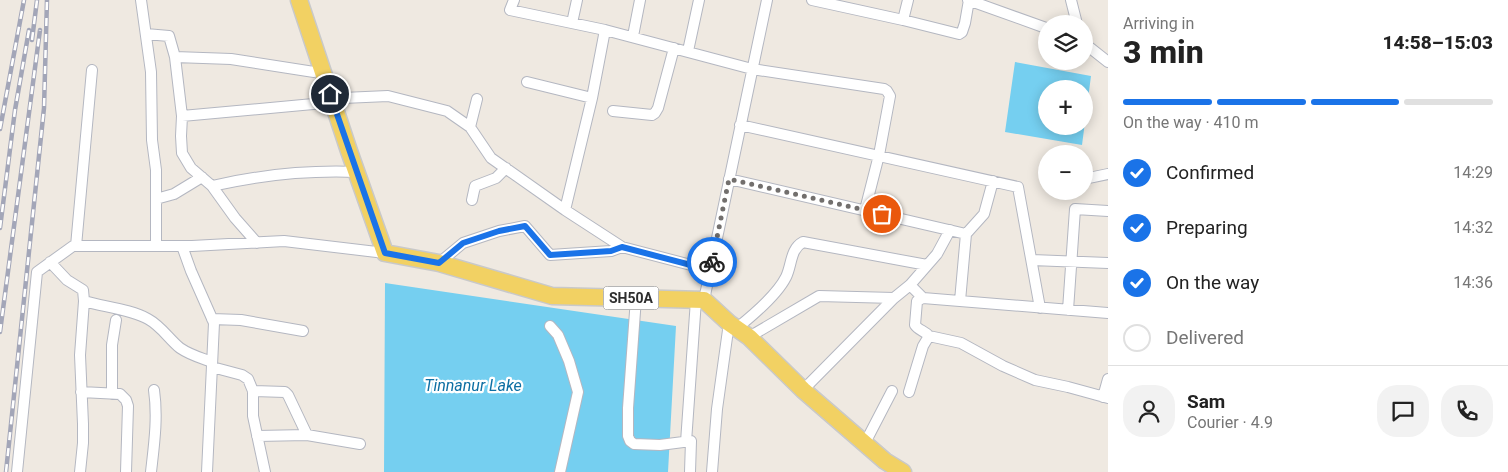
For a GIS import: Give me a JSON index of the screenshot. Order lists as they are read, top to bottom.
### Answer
{
  "streets": {
    "main road": ["SH50A"]
  },
  "water": ["Tinnanur Lake"],
  "page": {
    "heading": ["3 min", "Arriving in", "14:58–15:03"],
    "panel": ["Sam", "Courier · 4.9"],
    "map_buttons": ["+", "−"],
    "bar": "On the way · 410 m",
    "list": [
      ["Confirmed", "14:29"],
      ["Preparing", "14:32"],
      ["On the way", "14:36"],
      "Delivered"
    ]
  }
}
